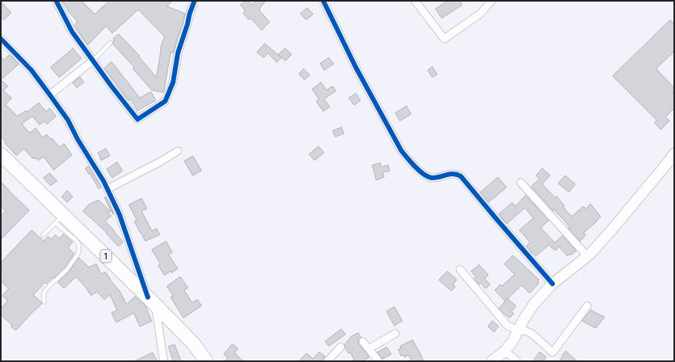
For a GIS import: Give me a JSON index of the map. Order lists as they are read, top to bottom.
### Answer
{
  "streets": {
    "highway": ["1"]
  }
}
